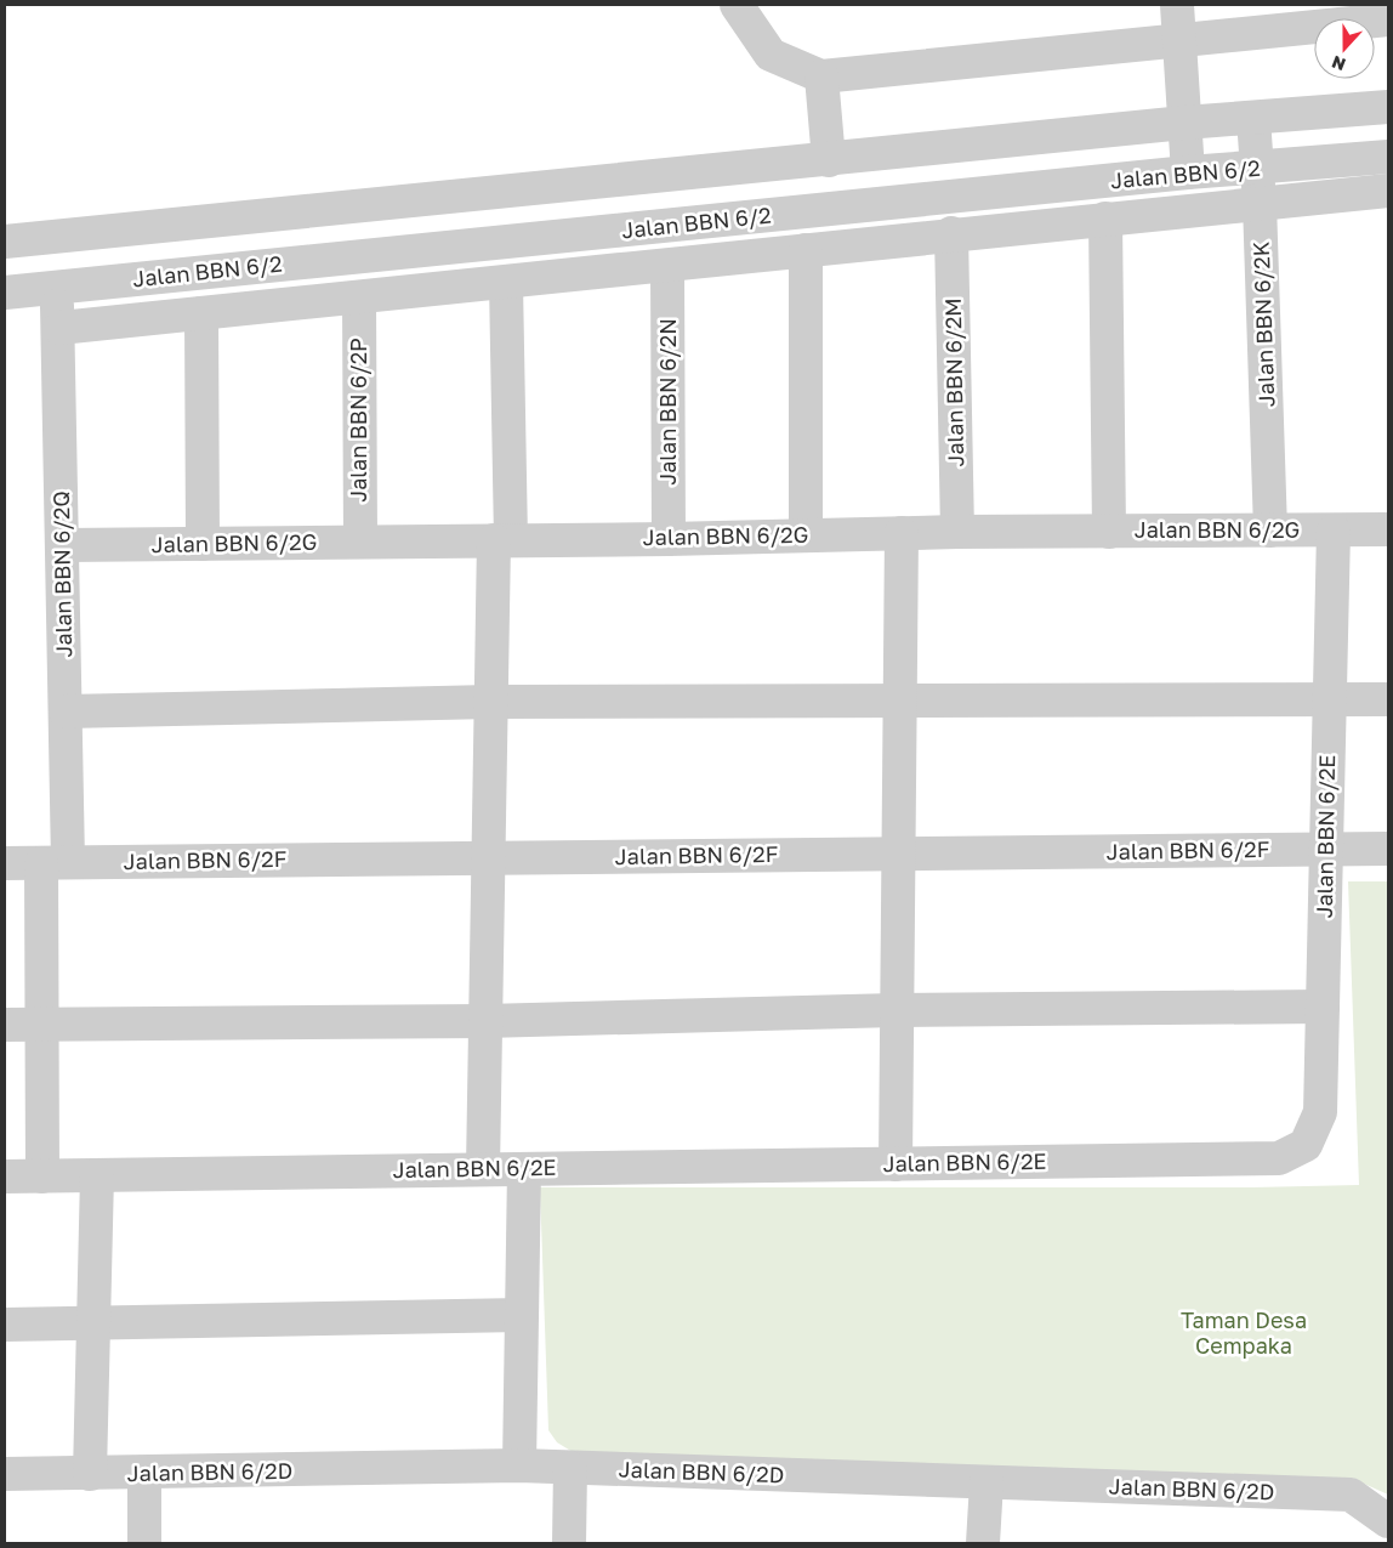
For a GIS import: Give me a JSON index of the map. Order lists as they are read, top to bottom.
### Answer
{
  "streets": {
    "street": [
      "Jalan BBN 6/2",
      "Jalan BBN 6/2K",
      "Jalan BBN 6/2M",
      "Jalan BBN 6/2N",
      "Jalan BBN 6/2P",
      "Jalan BBN 6/2G",
      "Jalan BBN 6/2Q",
      "Jalan BBN 6/2E",
      "Jalan BBN 6/2F",
      "Jalan BBN 6/2D"
    ]
  },
  "crossings": [
    ["Jalan BBN 6/2", "Jalan BBN 6/2K"],
    ["Jalan BBN 6/2", "Jalan BBN 6/2Q"],
    ["Jalan BBN 6/2K", "Jalan BBN 6/2G"],
    ["Jalan BBN 6/2M", "Jalan BBN 6/2G"],
    ["Jalan BBN 6/2N", "Jalan BBN 6/2G"],
    ["Jalan BBN 6/2P", "Jalan BBN 6/2G"],
    ["Jalan BBN 6/2G", "Jalan BBN 6/2Q"],
    ["Jalan BBN 6/2G", "Jalan BBN 6/2E"],
    ["Jalan BBN 6/2Q", "Jalan BBN 6/2E"],
    ["Jalan BBN 6/2Q", "Jalan BBN 6/2F"],
    ["Jalan BBN 6/2E", "Jalan BBN 6/2F"]
  ],
  "parks": ["Taman Desa Cempaka"],
  "north": "bottom"
}
